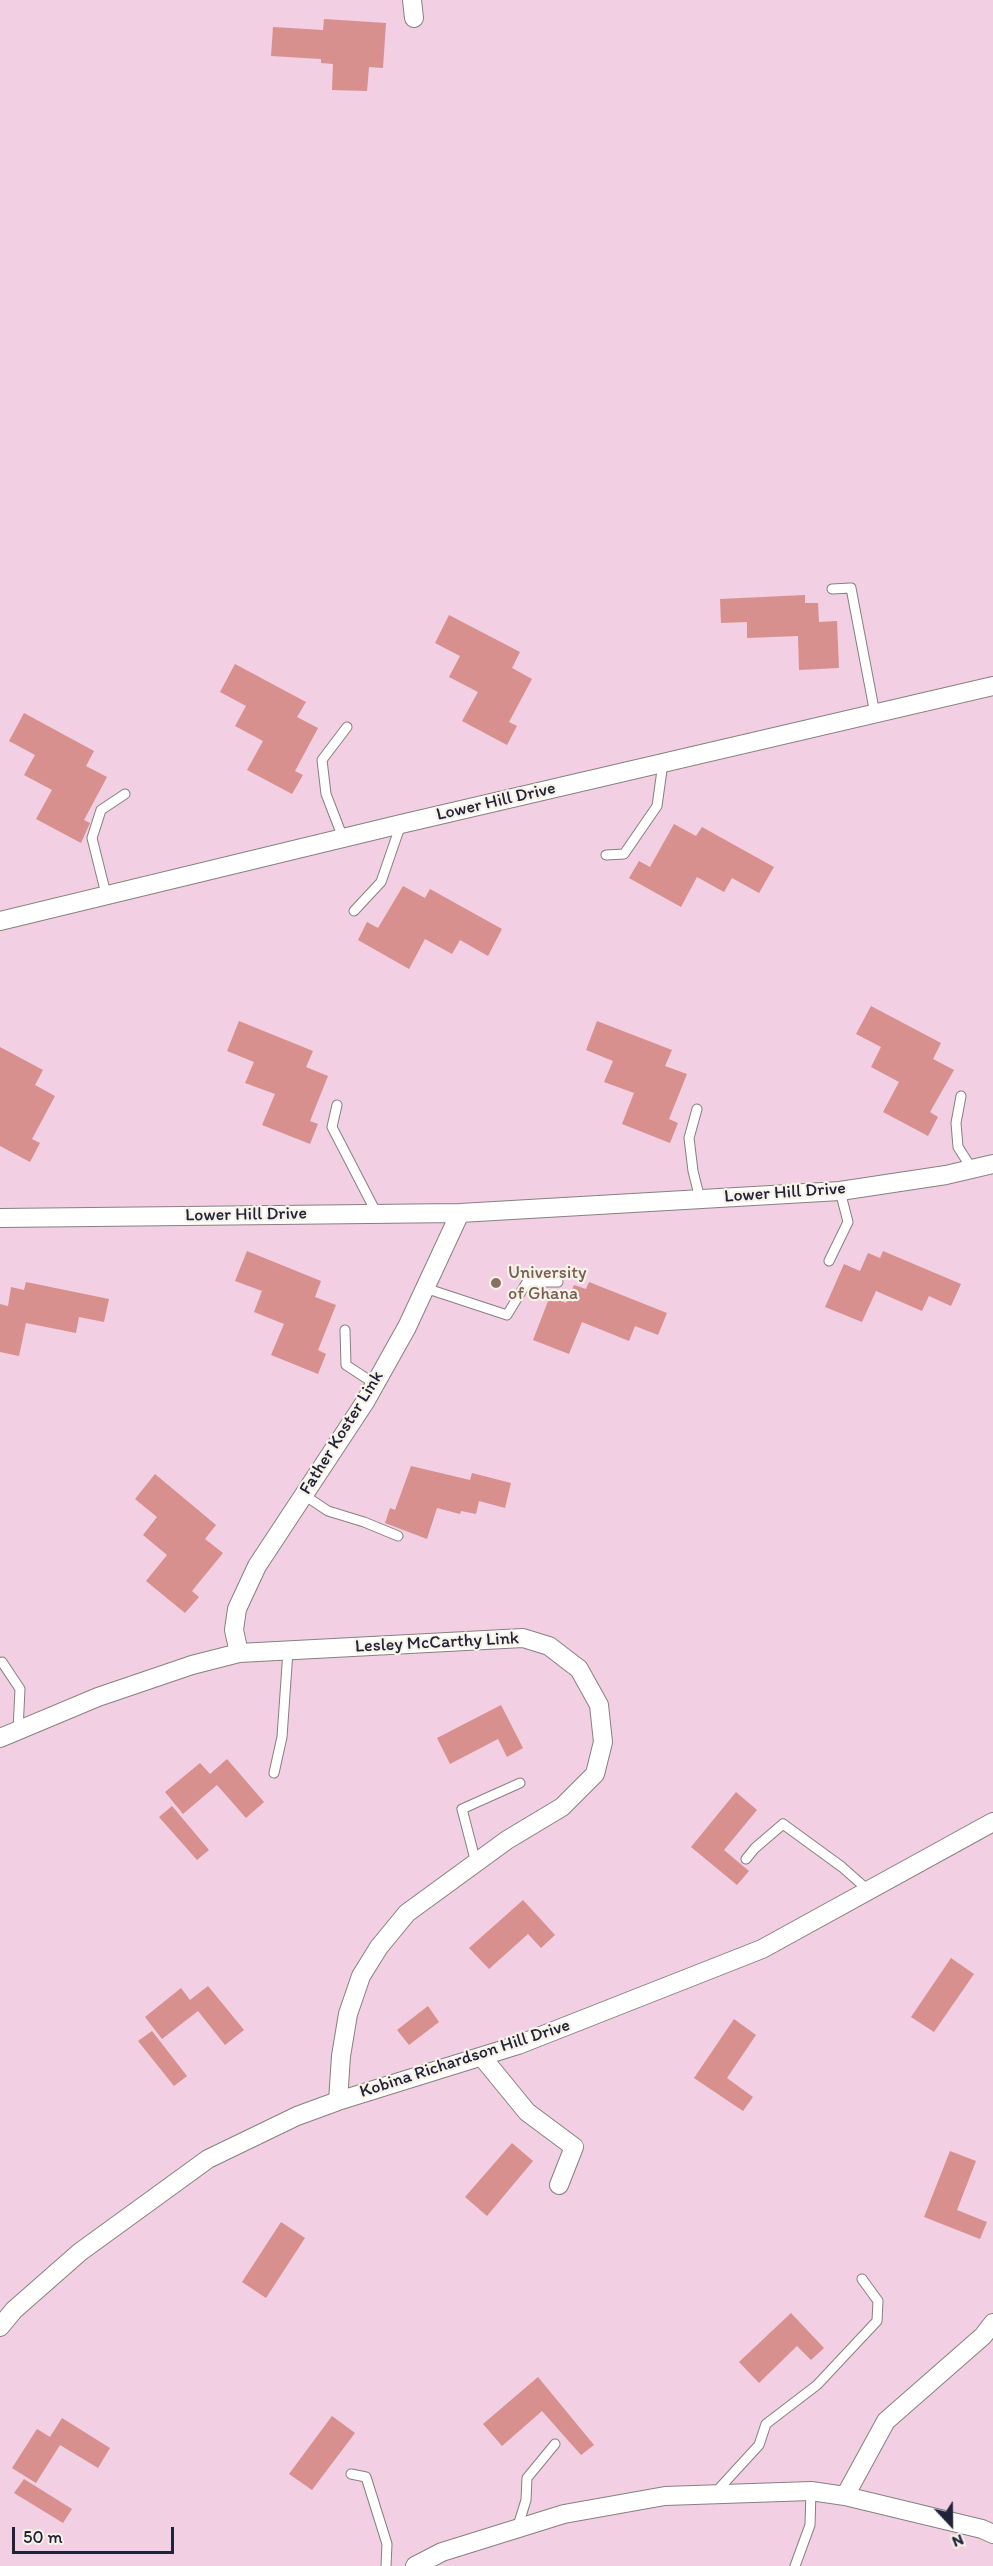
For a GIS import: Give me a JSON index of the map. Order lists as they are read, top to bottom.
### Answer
{
  "streets": {
    "street": [
      "Lower Hill Drive",
      "Father Koster Link",
      "Lesley McCarthy Link",
      "Kobina Richardson Hill Drive"
    ]
  },
  "crossings": [
    ["Lower Hill Drive", "Father Koster Link"],
    ["Father Koster Link", "Lesley McCarthy Link"],
    ["Lesley McCarthy Link", "Kobina Richardson Hill Drive"]
  ],
  "places": ["University of Ghana"],
  "scale_bar": "50 m",
  "north": "bottom"
}
